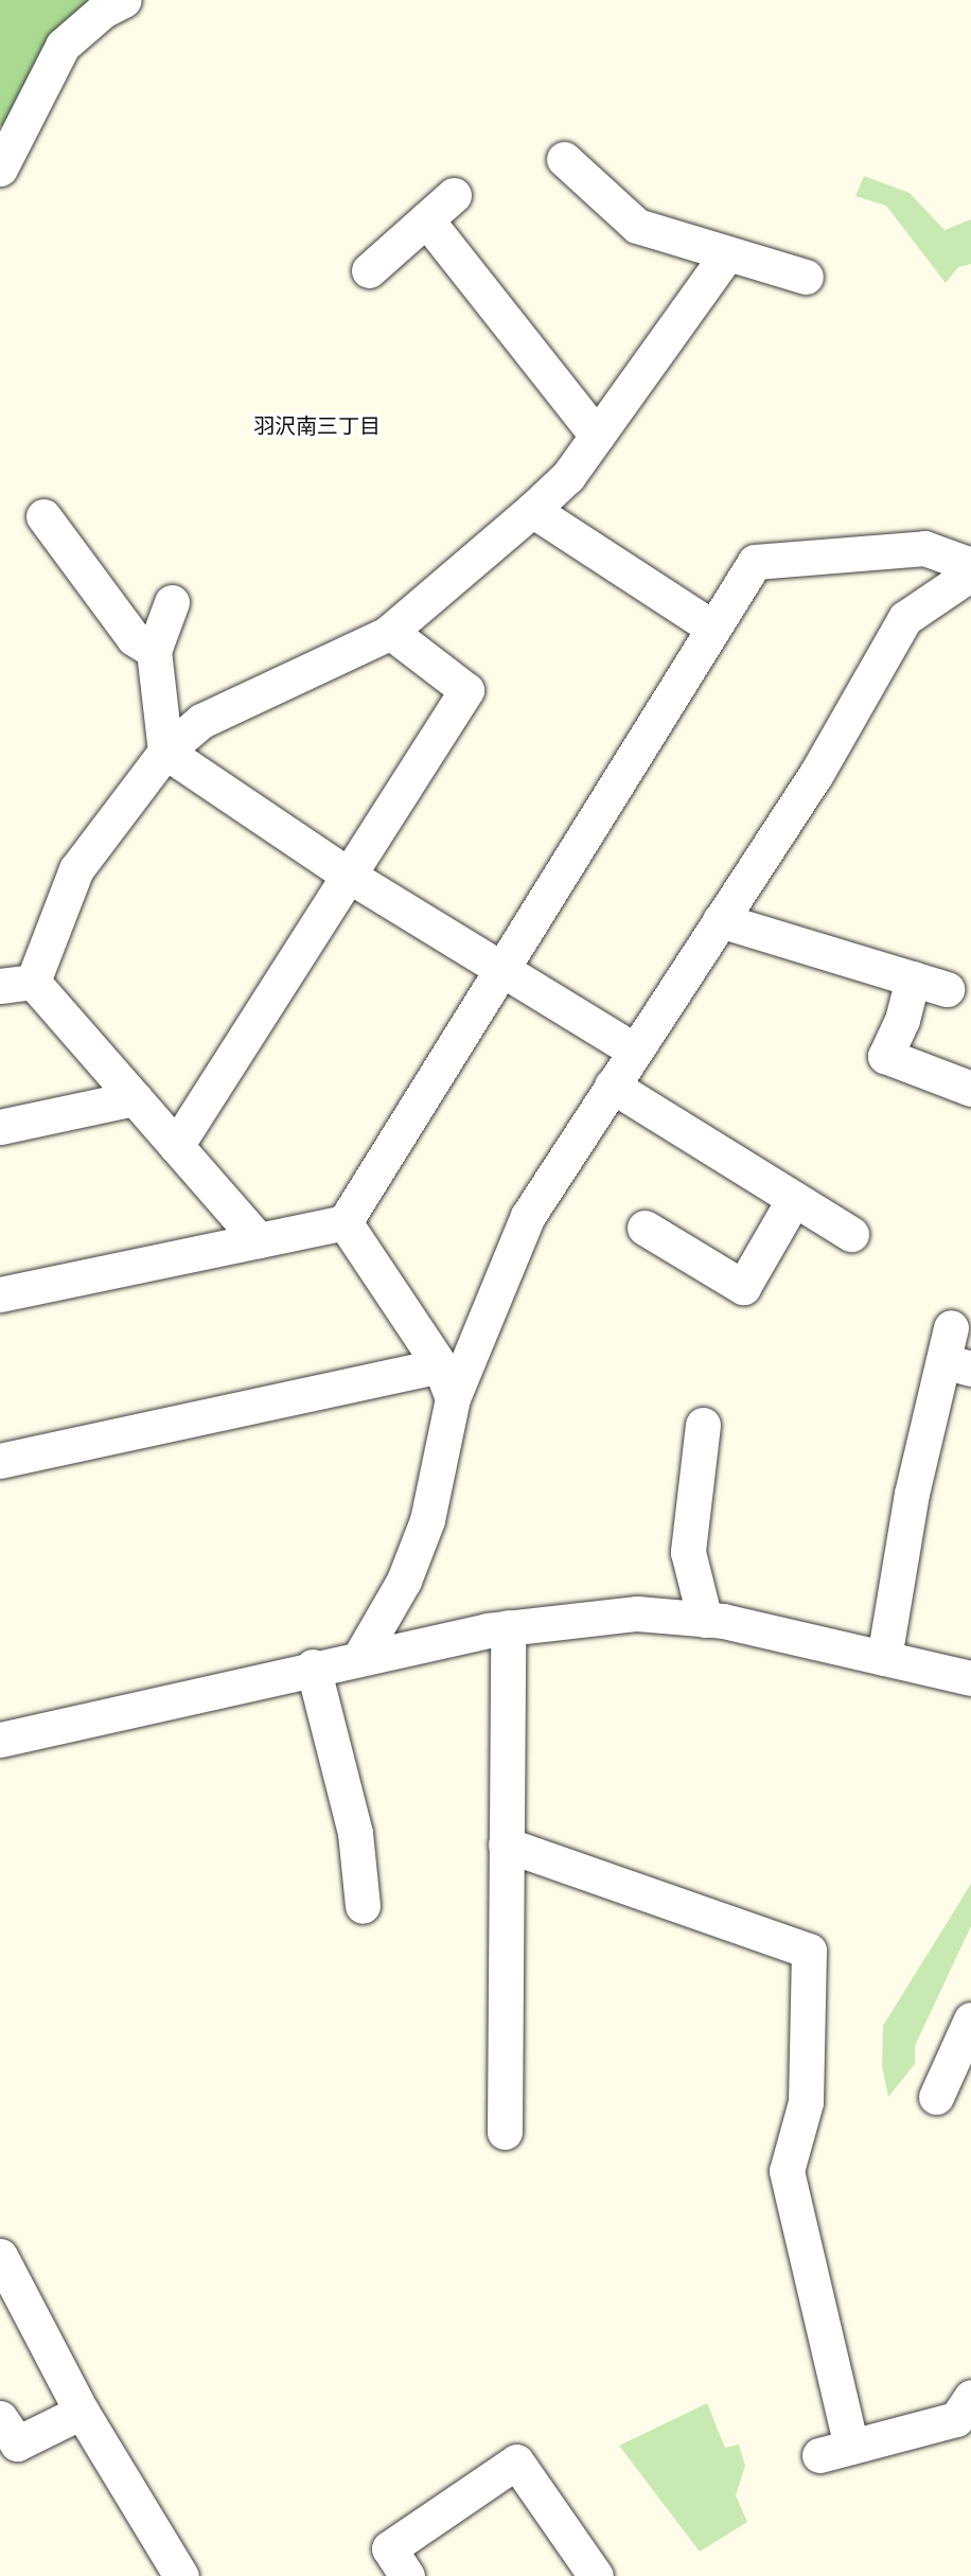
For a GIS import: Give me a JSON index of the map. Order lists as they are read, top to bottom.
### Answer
{
  "districts": ["羽沢南三丁目"]
}
